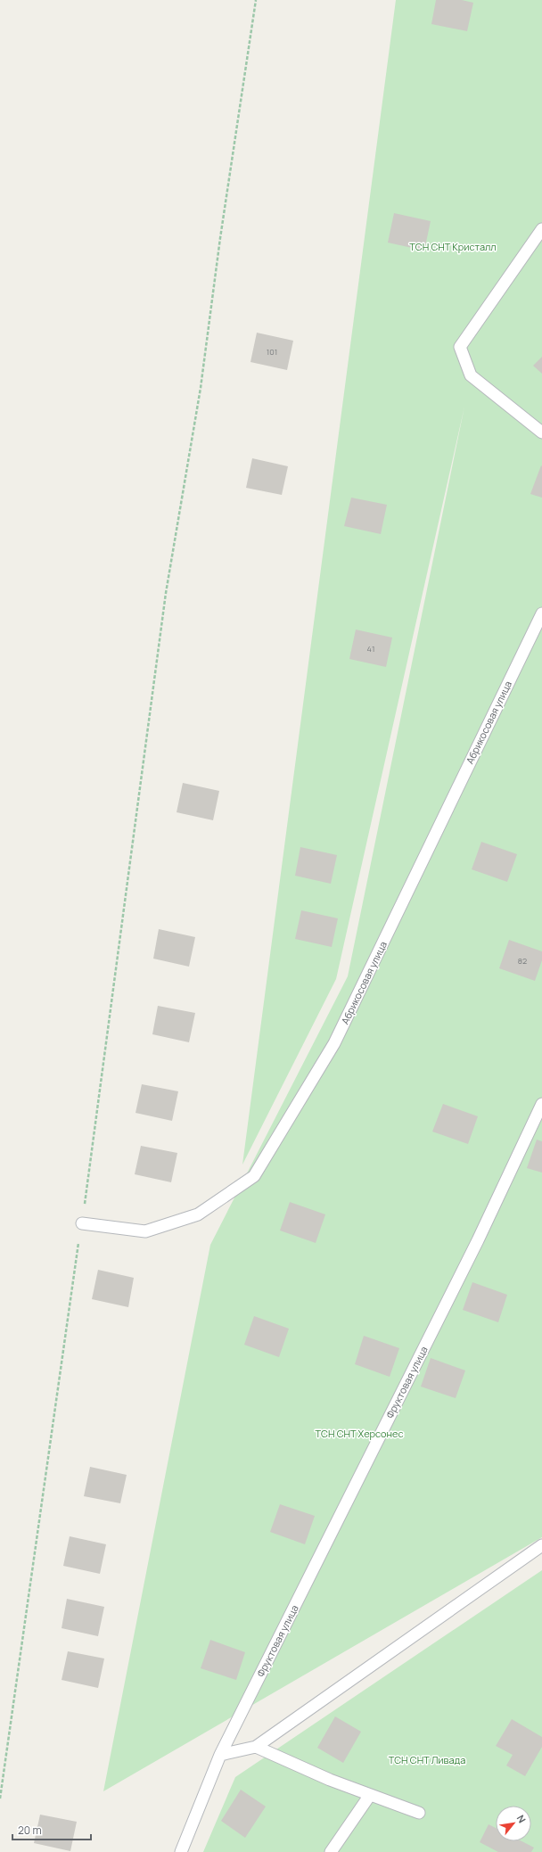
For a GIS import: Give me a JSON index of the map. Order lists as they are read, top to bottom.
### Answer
{
  "streets": {
    "lane": ["Абрикосовая улица", "Фруктовая улица"]
  },
  "parks": ["ТСН СНТ Кристалл", "ТСН СНТ Херсонес", "ТСН СНТ Ливада"],
  "house_numbers": ["101", "41", "82"],
  "scale_bar": "20 m",
  "north": "top right"
}
